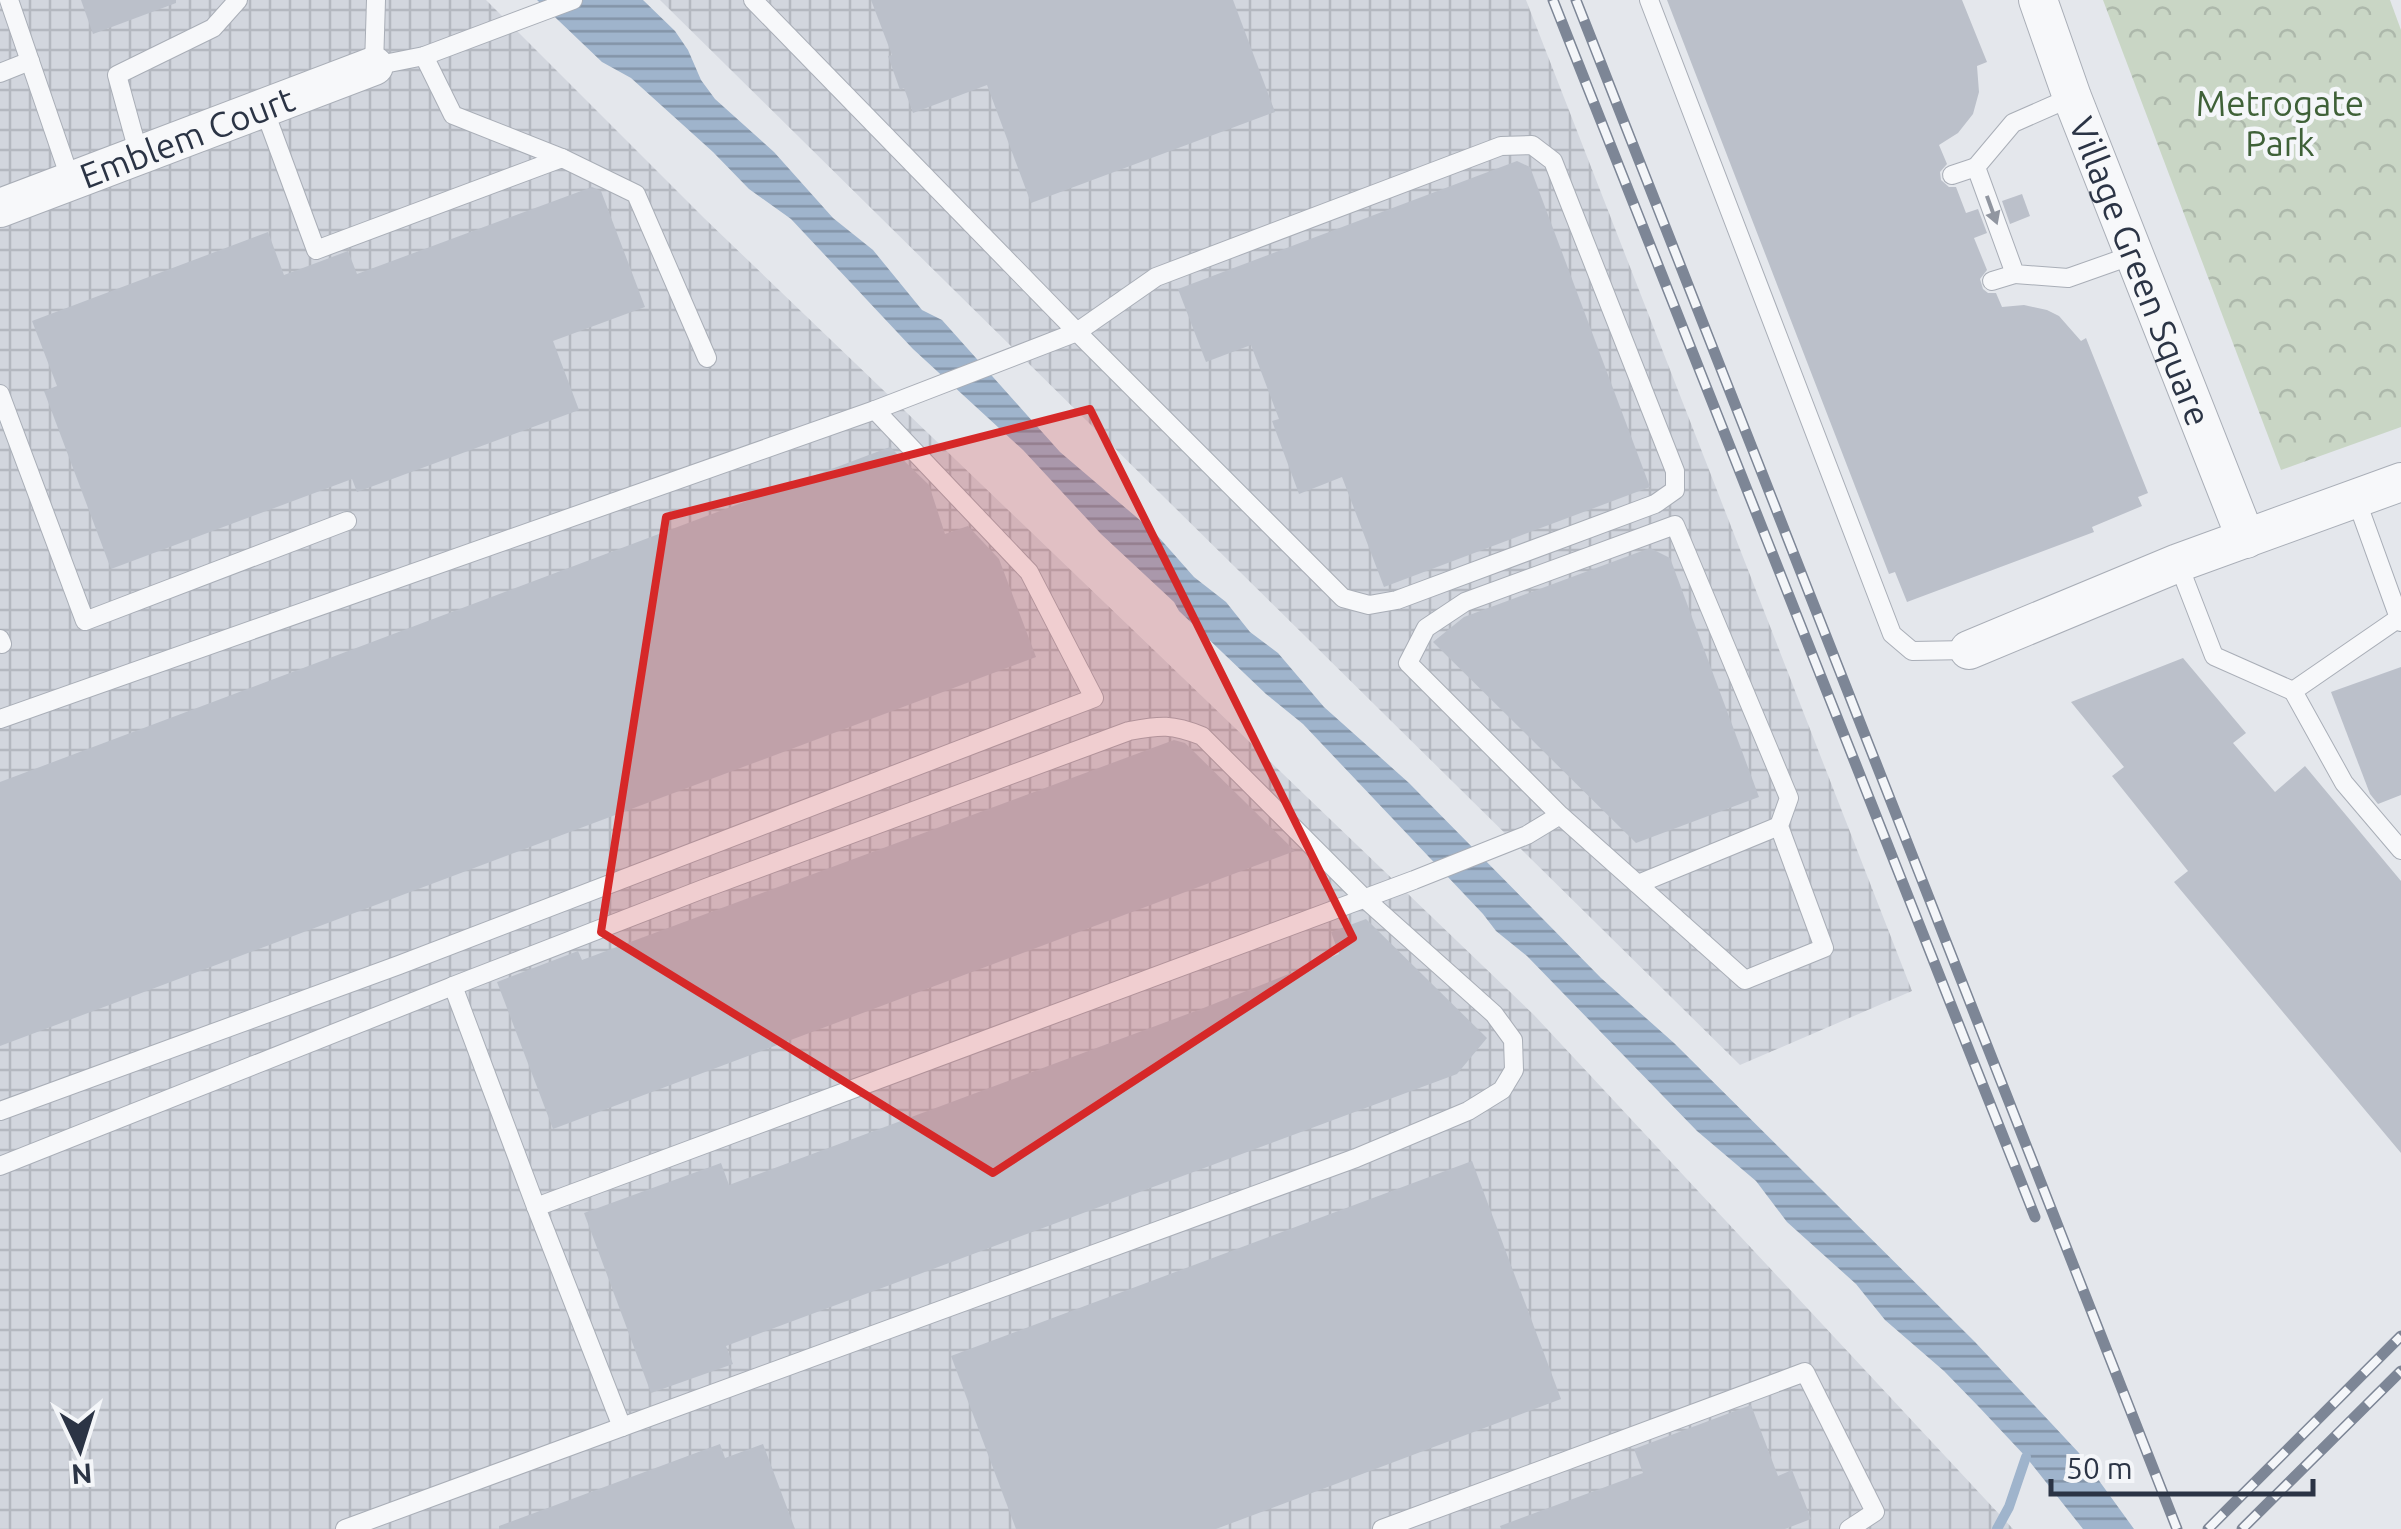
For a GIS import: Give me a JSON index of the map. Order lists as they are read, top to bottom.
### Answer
{
  "streets": {
    "street": ["Emblem Court", "Village Green Square"]
  },
  "parks": ["Metrogate Park"],
  "scale_bar": "50 m",
  "north": "bottom"
}
